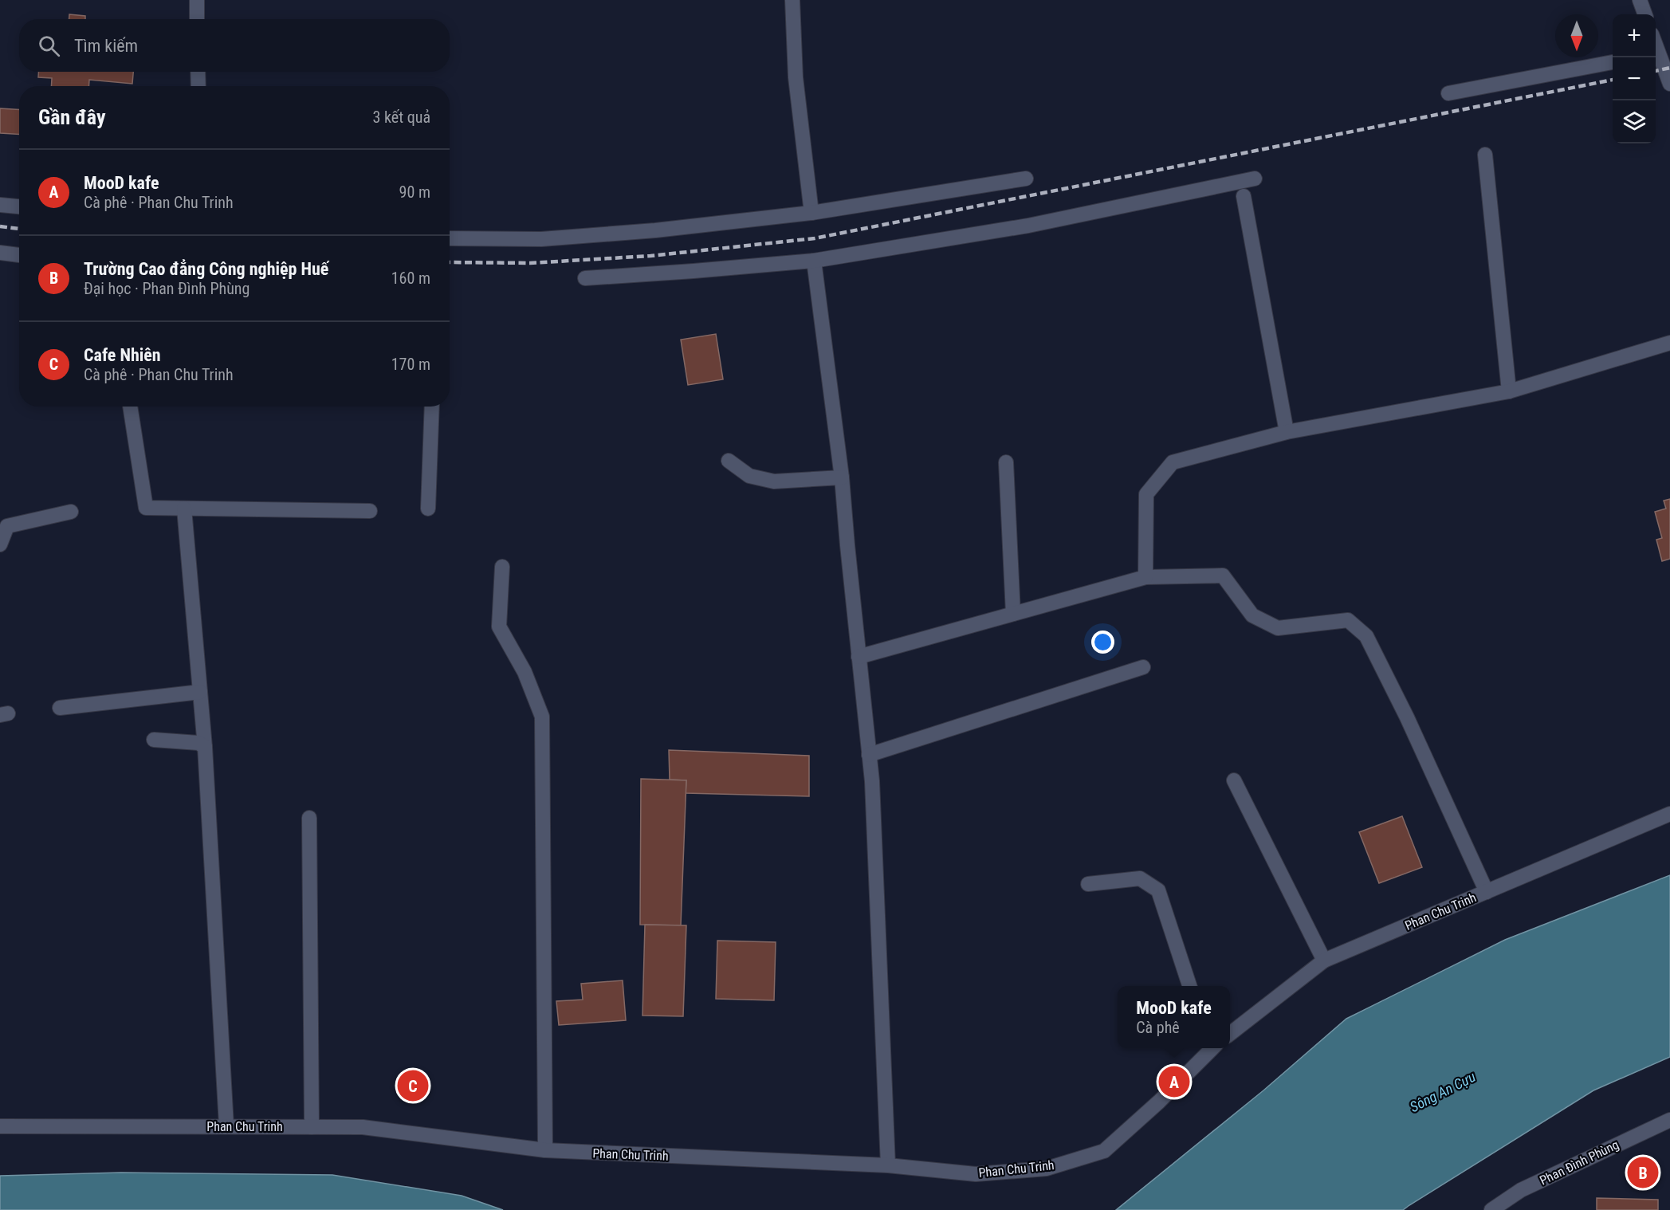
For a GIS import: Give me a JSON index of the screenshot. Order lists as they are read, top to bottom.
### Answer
{
  "streets": {
    "street": ["Phan Chu Trinh", "Phan Đình Phùng"]
  },
  "water": ["Sông An Cựu"],
  "north": "bottom",
  "page": {
    "map_buttons": ["+", "−"],
    "search": "Tìm kiếm",
    "heading": ["Gần đây", "3 kết quả"],
    "list": [
      {
        "mark": "A",
        "name": "MooD kafe",
        "note": "Cà phê · Phan Chu Trinh",
        "value": "90 m"
      },
      {
        "mark": "B",
        "name": "Trường Cao đẳng Công nghiệp Huế",
        "note": "Đại học · Phan Đình Phùng",
        "value": "160 m"
      },
      {
        "mark": "C",
        "name": "Cafe Nhiên",
        "note": "Cà phê · Phan Chu Trinh",
        "value": "170 m"
      }
    ],
    "popup": ["MooD kafe", "Cà phê"],
    "pins": ["A", "C", "B"]
  }
}
